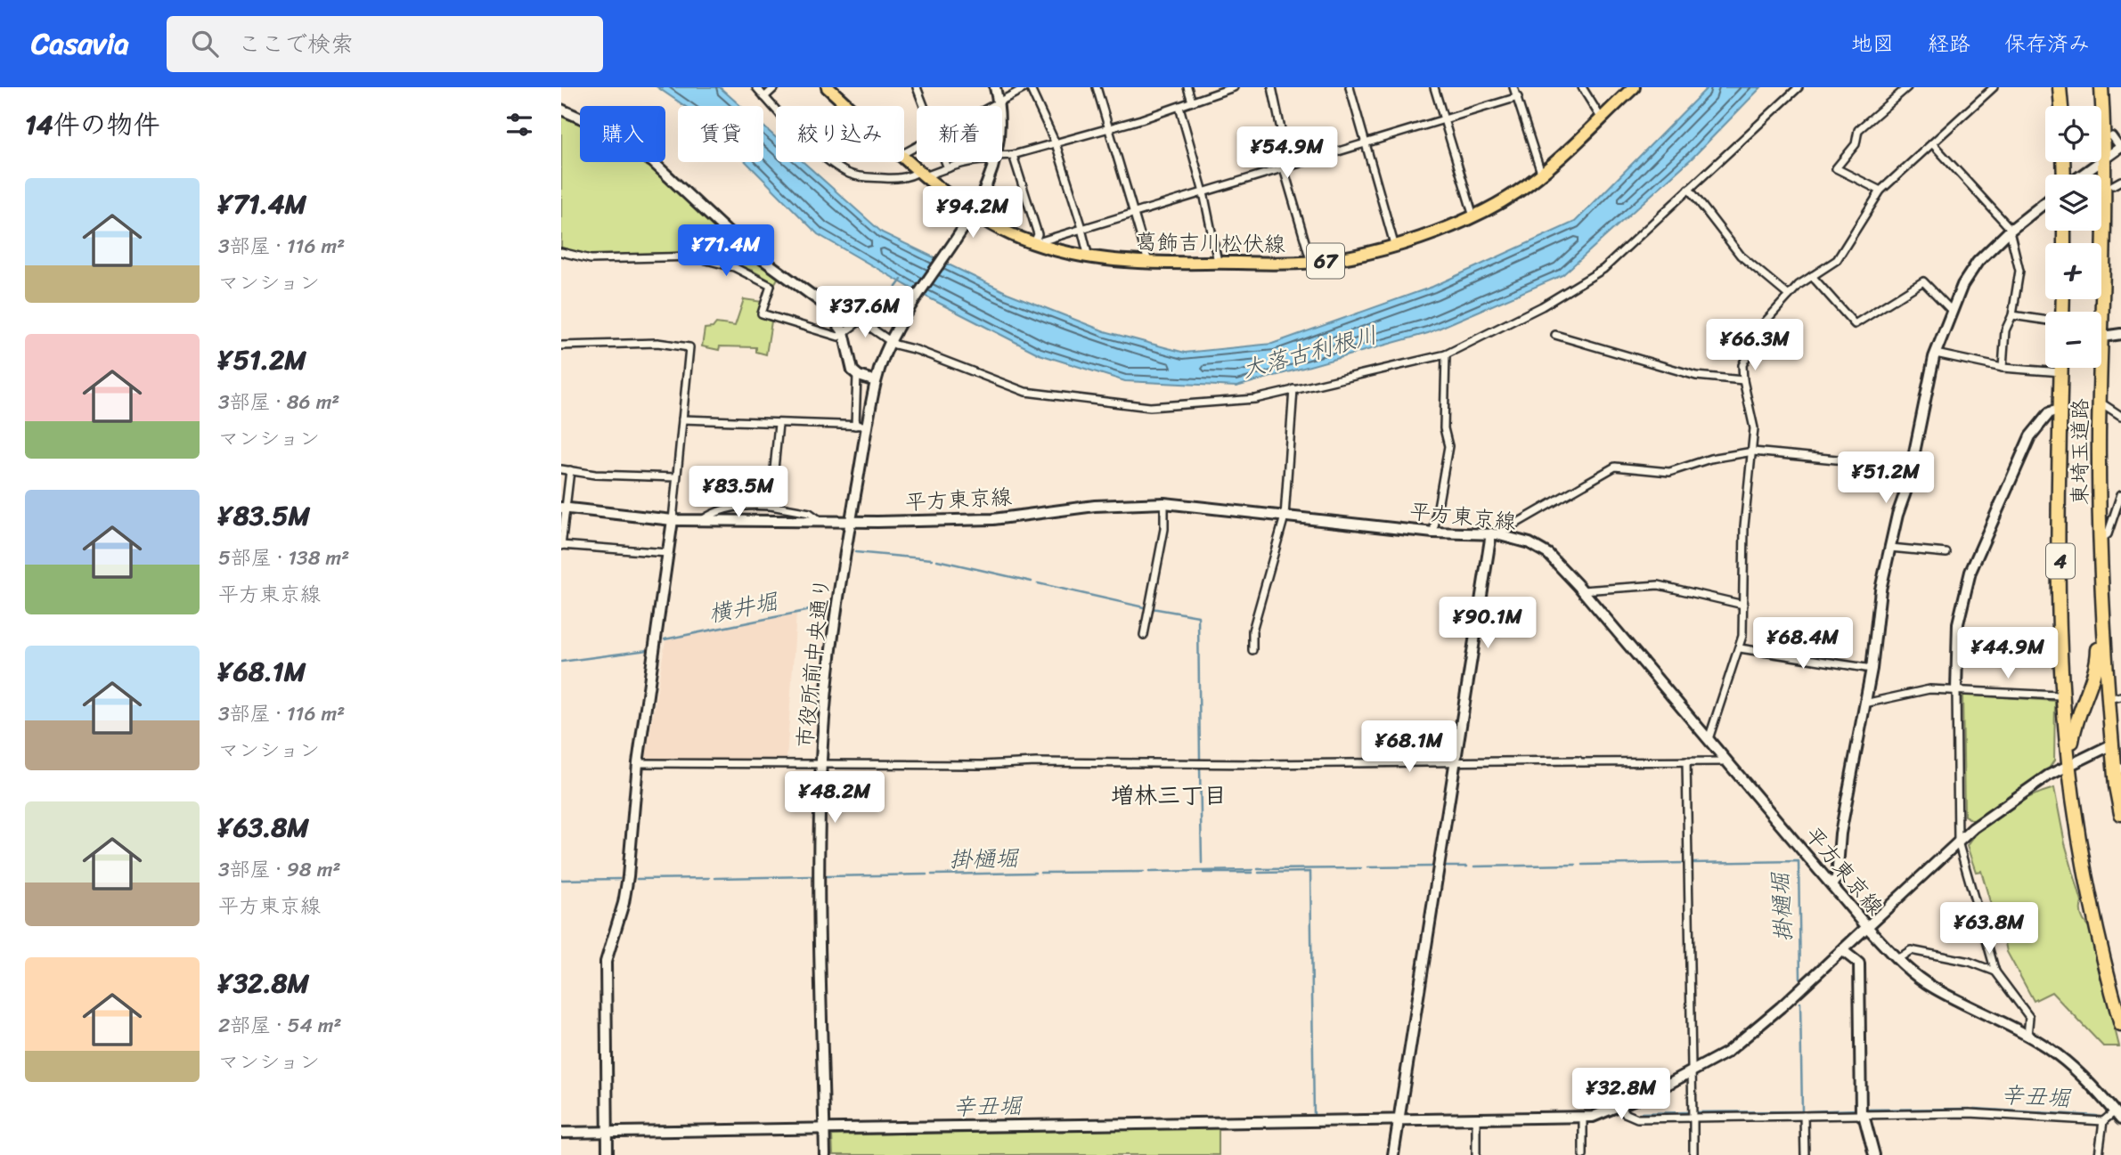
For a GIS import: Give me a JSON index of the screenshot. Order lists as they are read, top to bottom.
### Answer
{
  "streets": {
    "highway": ["東埼玉道路", "4"],
    "main road": ["葛飾吉川松伏線", "67"],
    "street": ["平方東京線", "市役所前中央通り"]
  },
  "crossings": [
    ["葛飾吉川松伏線", "市役所前中央通り"],
    ["平方東京線", "市役所前中央通り"]
  ],
  "districts": ["増林三丁目"],
  "water": [
    "大落古利根川",
    "横井堀",
    "掛樋堀",
    "辛丑堀"
  ],
  "page": {
    "header": "Casavia",
    "search": "ここで検索",
    "nav": ["地図", "経路", "保存済み"],
    "heading": "14件の物件",
    "map_buttons": ["+", "−"],
    "chip": [
      "購入",
      "賃貸",
      "絞り込み",
      "新着"
    ],
    "price": [
      "¥54.9M",
      "¥94.2M",
      "¥71.4M",
      "¥37.6M",
      "¥66.3M",
      "¥51.2M",
      "¥83.5M",
      "¥90.1M",
      "¥68.4M",
      "¥44.9M",
      "¥68.1M",
      "¥48.2M",
      "¥63.8M",
      "¥32.8M"
    ],
    "list": [
      {
        "name": "¥71.4M",
        "note": "3部屋 · 116 m² · マンション"
      },
      {
        "name": "¥51.2M",
        "note": "3部屋 · 86 m² · マンション"
      },
      {
        "name": "¥83.5M",
        "note": "5部屋 · 138 m² · 平方東京線"
      },
      {
        "name": "¥68.1M",
        "note": "3部屋 · 116 m² · マンション"
      },
      {
        "name": "¥63.8M",
        "note": "3部屋 · 98 m² · 平方東京線"
      },
      {
        "name": "¥32.8M",
        "note": "2部屋 · 54 m² · マンション"
      }
    ]
  }
}
